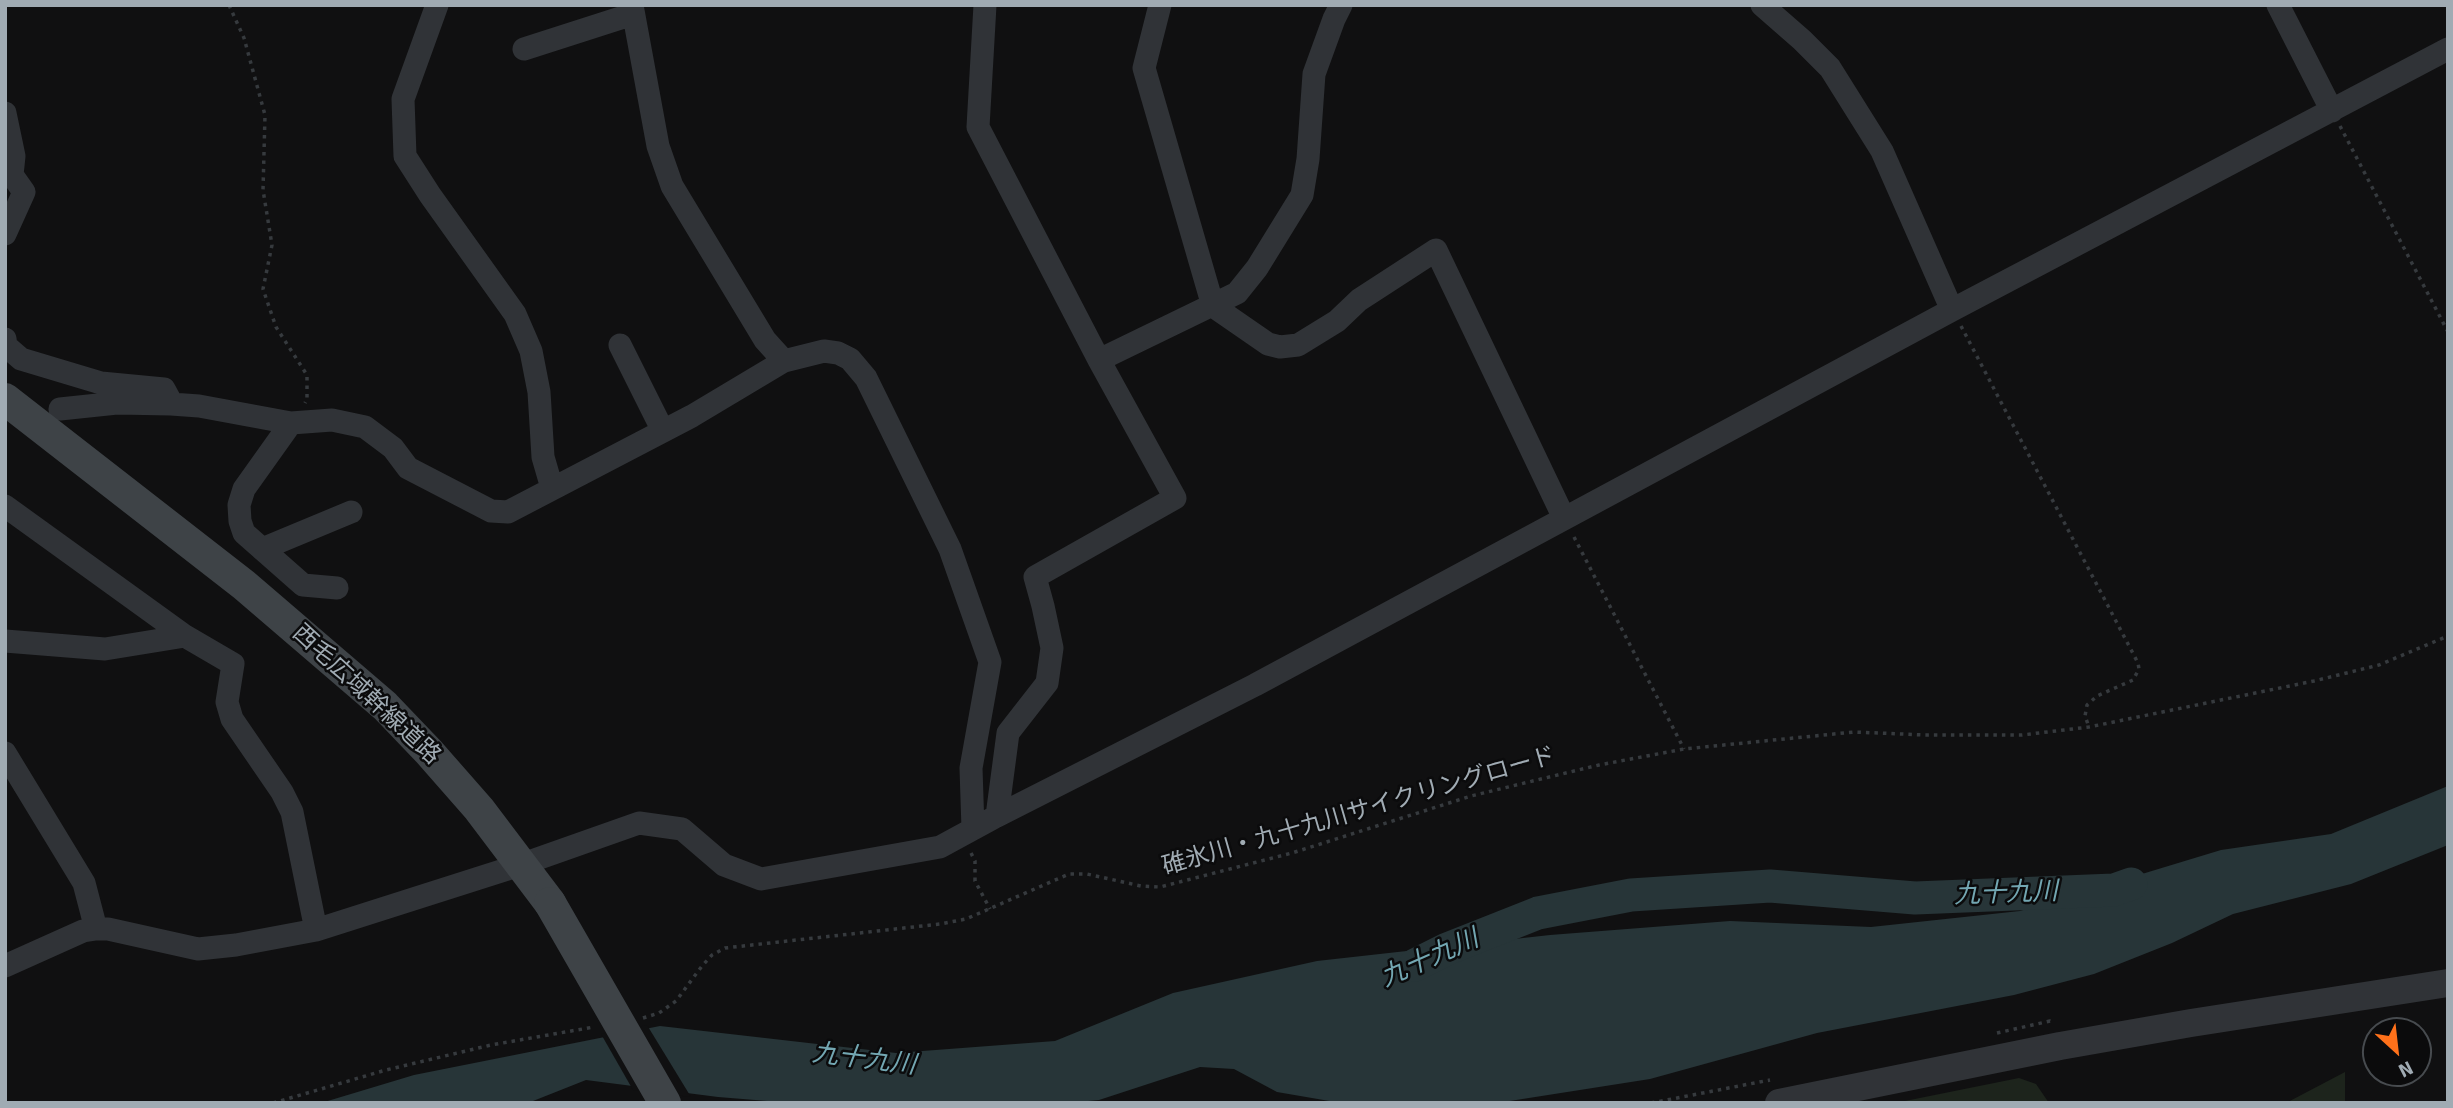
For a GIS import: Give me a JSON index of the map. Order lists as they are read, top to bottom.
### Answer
{
  "streets": {
    "main road": ["西毛広域幹線道路"],
    "path": ["碓氷川・九十九川サイクリングロード"]
  },
  "water": ["九十九川"],
  "north": "bottom right"
}
